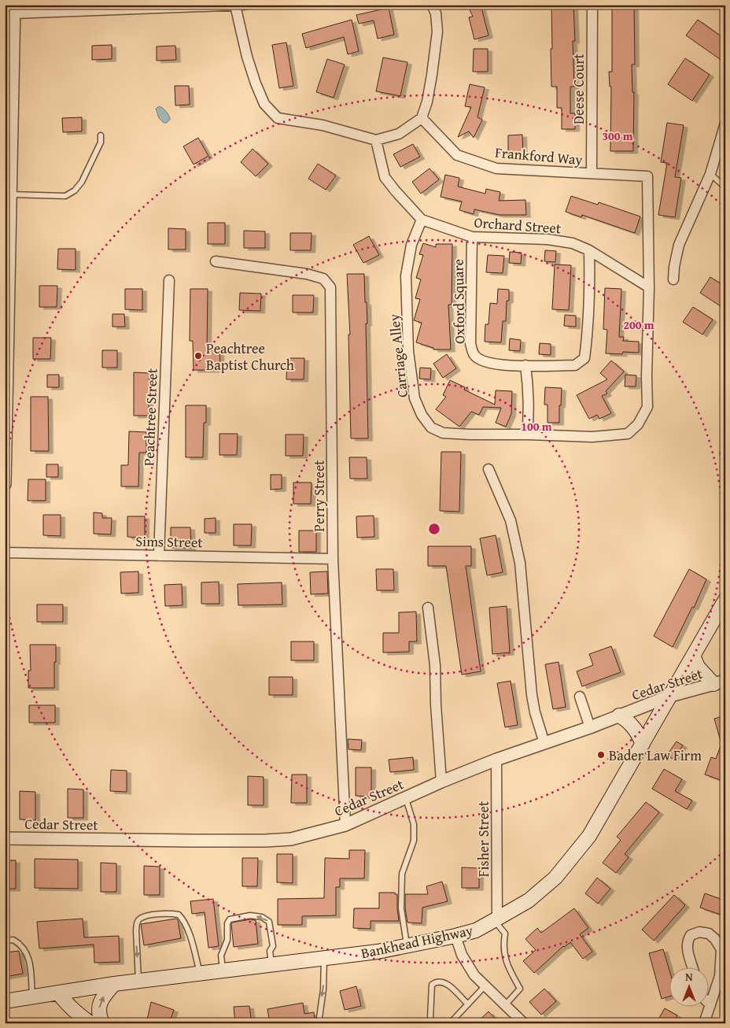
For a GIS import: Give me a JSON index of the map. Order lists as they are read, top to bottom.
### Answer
{
  "streets": {
    "main road": ["Bankhead Highway"],
    "street": [
      "Deese Court",
      "Frankford Way",
      "Orchard Street",
      "Oxford Square",
      "Carriage Alley",
      "Peachtree Street",
      "Perry Street",
      "Sims Street",
      "Cedar Street",
      "Fisher Street"
    ]
  },
  "crossings": [
    ["Deese Court", "Frankford Way"],
    ["Frankford Way", "Carriage Alley"],
    ["Orchard Street", "Oxford Square"],
    ["Orchard Street", "Carriage Alley"],
    ["Peachtree Street", "Sims Street"],
    ["Perry Street", "Sims Street"],
    ["Perry Street", "Cedar Street"],
    ["Cedar Street", "Fisher Street"],
    ["Cedar Street", "Bankhead Highway"],
    ["Fisher Street", "Bankhead Highway"]
  ],
  "places": ["Peachtree Baptist Church", "Bader Law Firm"],
  "north": "top",
  "rings": ["300 m", "200 m", "100 m"]
}
